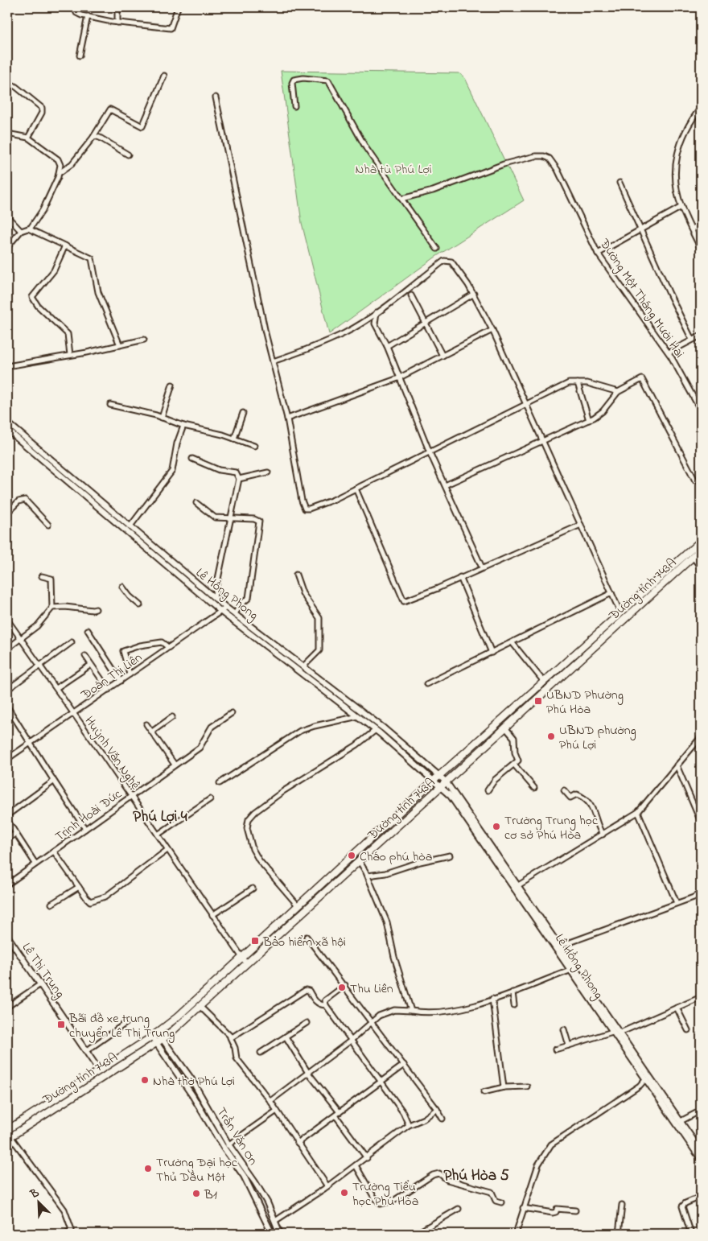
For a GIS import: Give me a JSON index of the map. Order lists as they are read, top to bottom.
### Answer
{
  "streets": {
    "main road": ["Đường tỉnh 743A"],
    "street": [
      "Đường Một Tháng Mười Hai",
      "Lê Hồng Phong",
      "Đoàn Thị Liên",
      "Huỳnh Văn Nghệ",
      "Trịnh Hoài Đức",
      "Lê Thị Trung",
      "Trần Văn Ơn"
    ]
  },
  "crossings": [
    ["Đường tỉnh 743A", "Lê Hồng Phong"],
    ["Đường tỉnh 743A", "Huỳnh Văn Nghệ"],
    ["Đường tỉnh 743A", "Lê Thị Trung"],
    ["Đường tỉnh 743A", "Trần Văn Ơn"],
    ["Lê Hồng Phong", "Đoàn Thị Liên"],
    ["Đoàn Thị Liên", "Huỳnh Văn Nghệ"],
    ["Huỳnh Văn Nghệ", "Trịnh Hoài Đức"]
  ],
  "districts": ["Phú Lợi 4", "Phú Hòa 5"],
  "parks": ["Nhà tù Phú Lợi"],
  "places": {
    "transit": ["UBND Phường Phú Hòa", "Bảo hiểm xã hội", "Bãi đỗ xe trung chuyển Lê Thị Trung"],
    "other": [
      "UBND phường Phú Lợi",
      "Trường Trung học cơ sở Phú Hòa",
      "Cháo phú hòa",
      "Thu Liên",
      "Nhà thờ Phú Lợi",
      "Trường Đại học Thủ Dầu Một",
      "Trường Tiểu học Phú Hòa",
      "B1"
    ]
  },
  "north": "top left"
}
